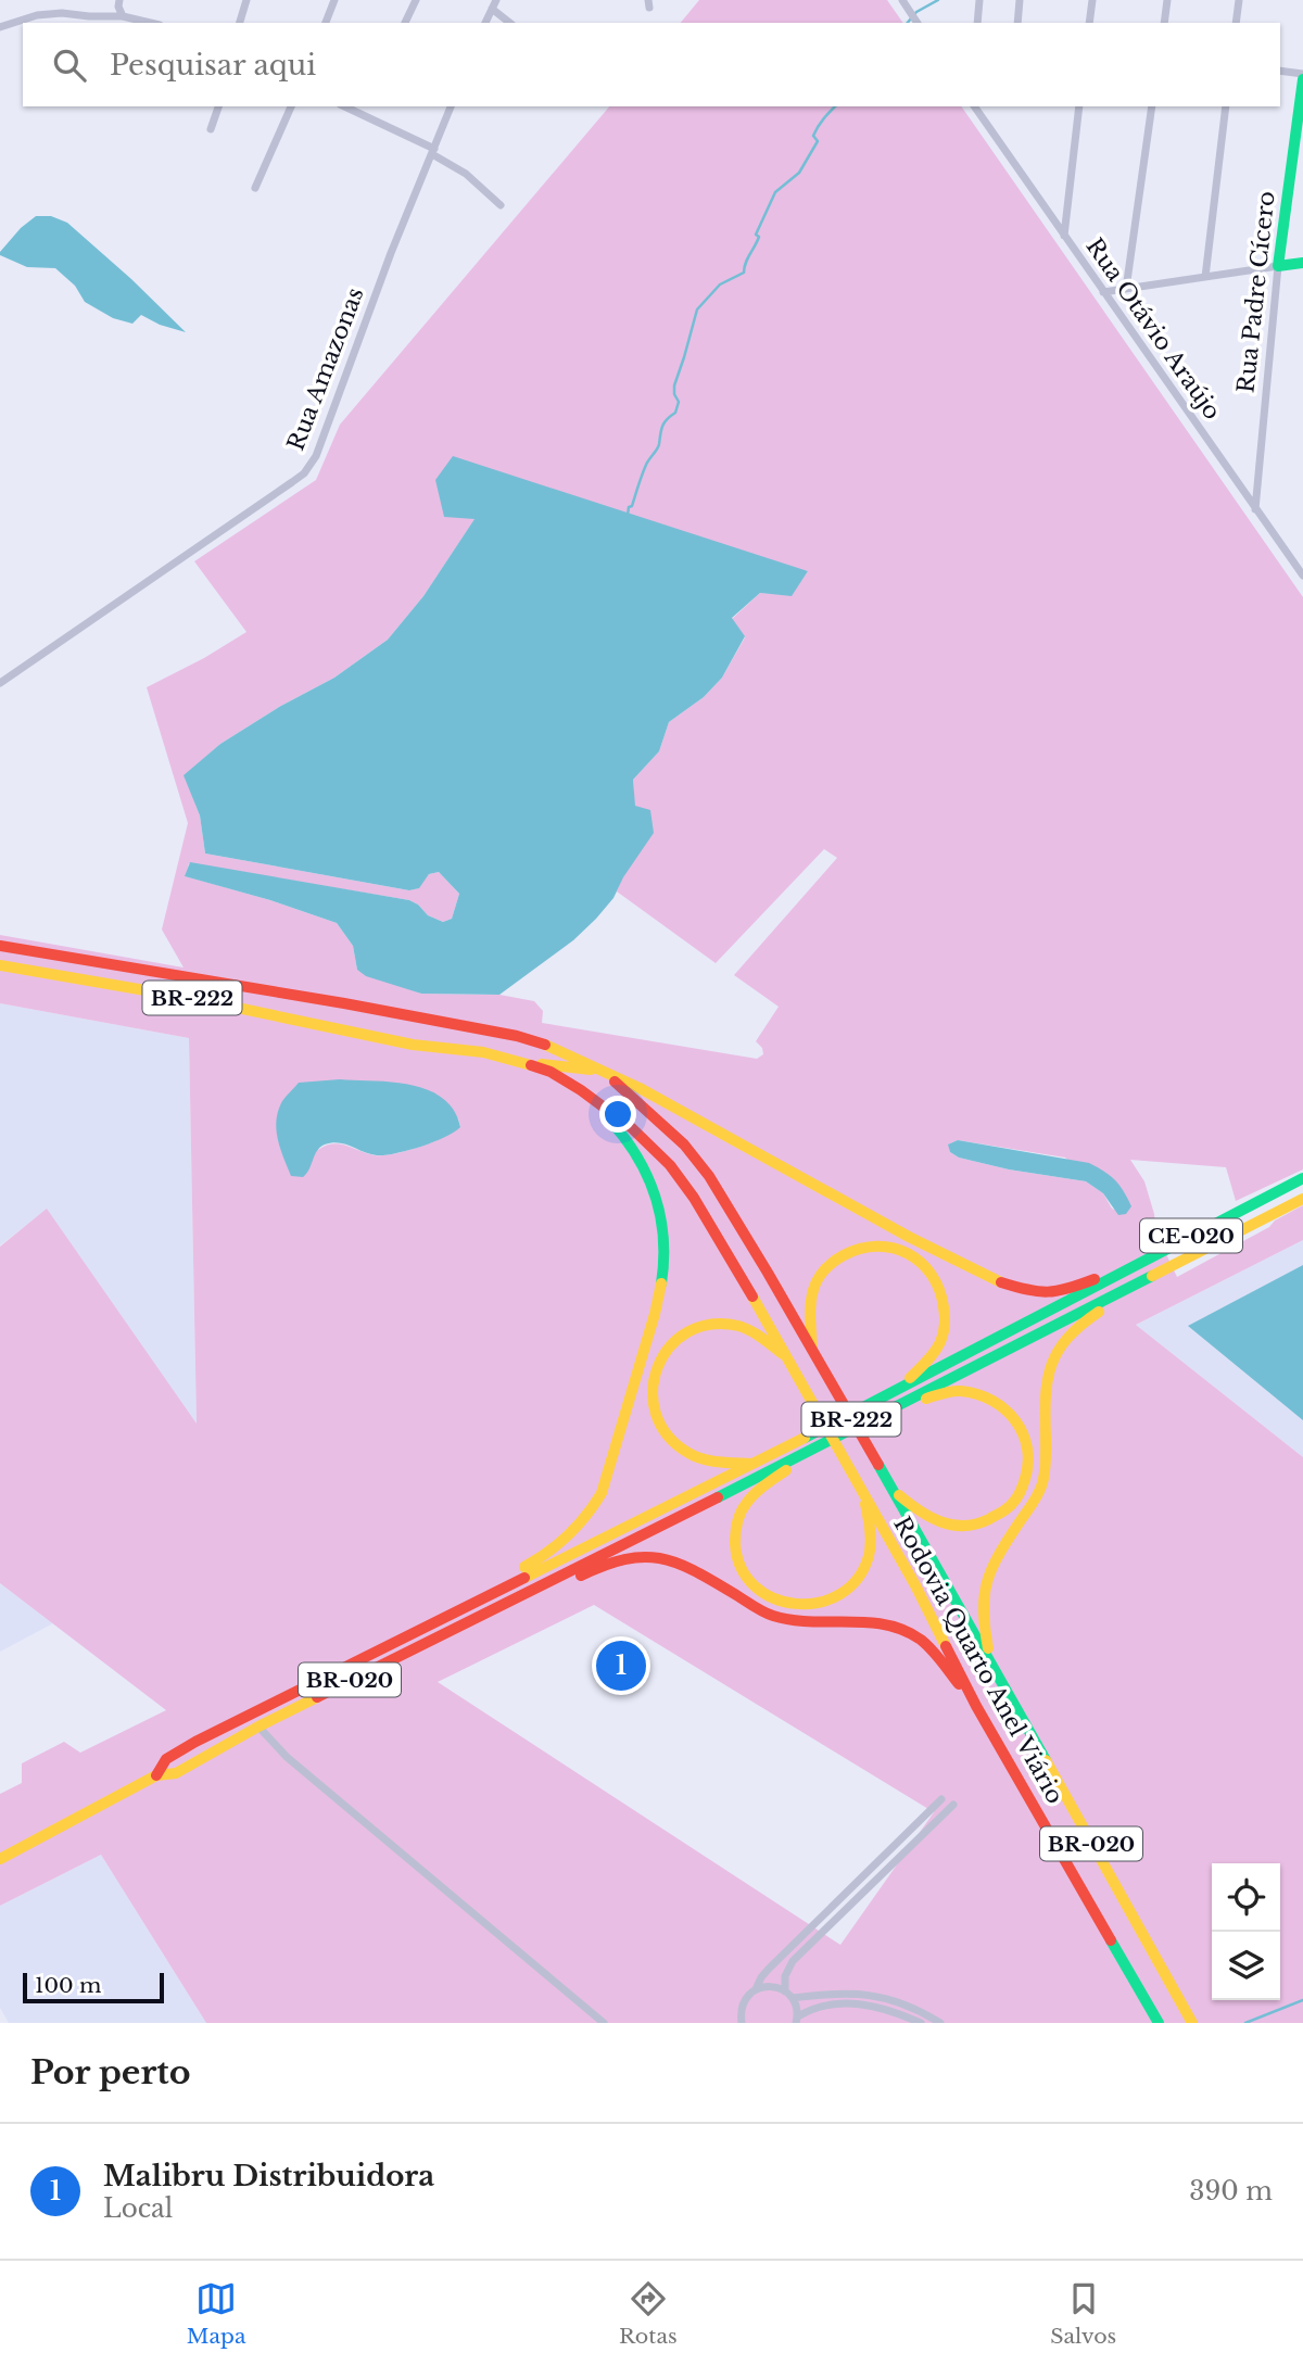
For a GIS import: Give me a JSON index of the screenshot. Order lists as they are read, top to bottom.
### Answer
{
  "streets": {
    "main road": [
      "Rua Padre Cícero",
      "BR-222",
      "CE-020",
      "Rodovia Quarto Anel Viário",
      "BR-020"
    ],
    "street": ["Rua Otávio Araújo", "Rua Amazonas"]
  },
  "crossings": [
    ["Rua Padre Cícero", "Rua Otávio Araújo"],
    ["BR-222", "Rodovia Quarto Anel Viário"],
    ["BR-222", "BR-020"],
    ["CE-020", "BR-020"],
    ["Rodovia Quarto Anel Viário", "BR-020"]
  ],
  "scale_bar": "100 m",
  "page": {
    "search": "Pesquisar aqui",
    "pins": "1",
    "scale": "100 m",
    "heading": "Por perto",
    "list": [
      {
        "mark": "1",
        "name": "Malibru Distribuidora",
        "note": "Local",
        "value": "390 m"
      }
    ],
    "nav": ["Mapa", "Rotas", "Salvos"]
  }
}
